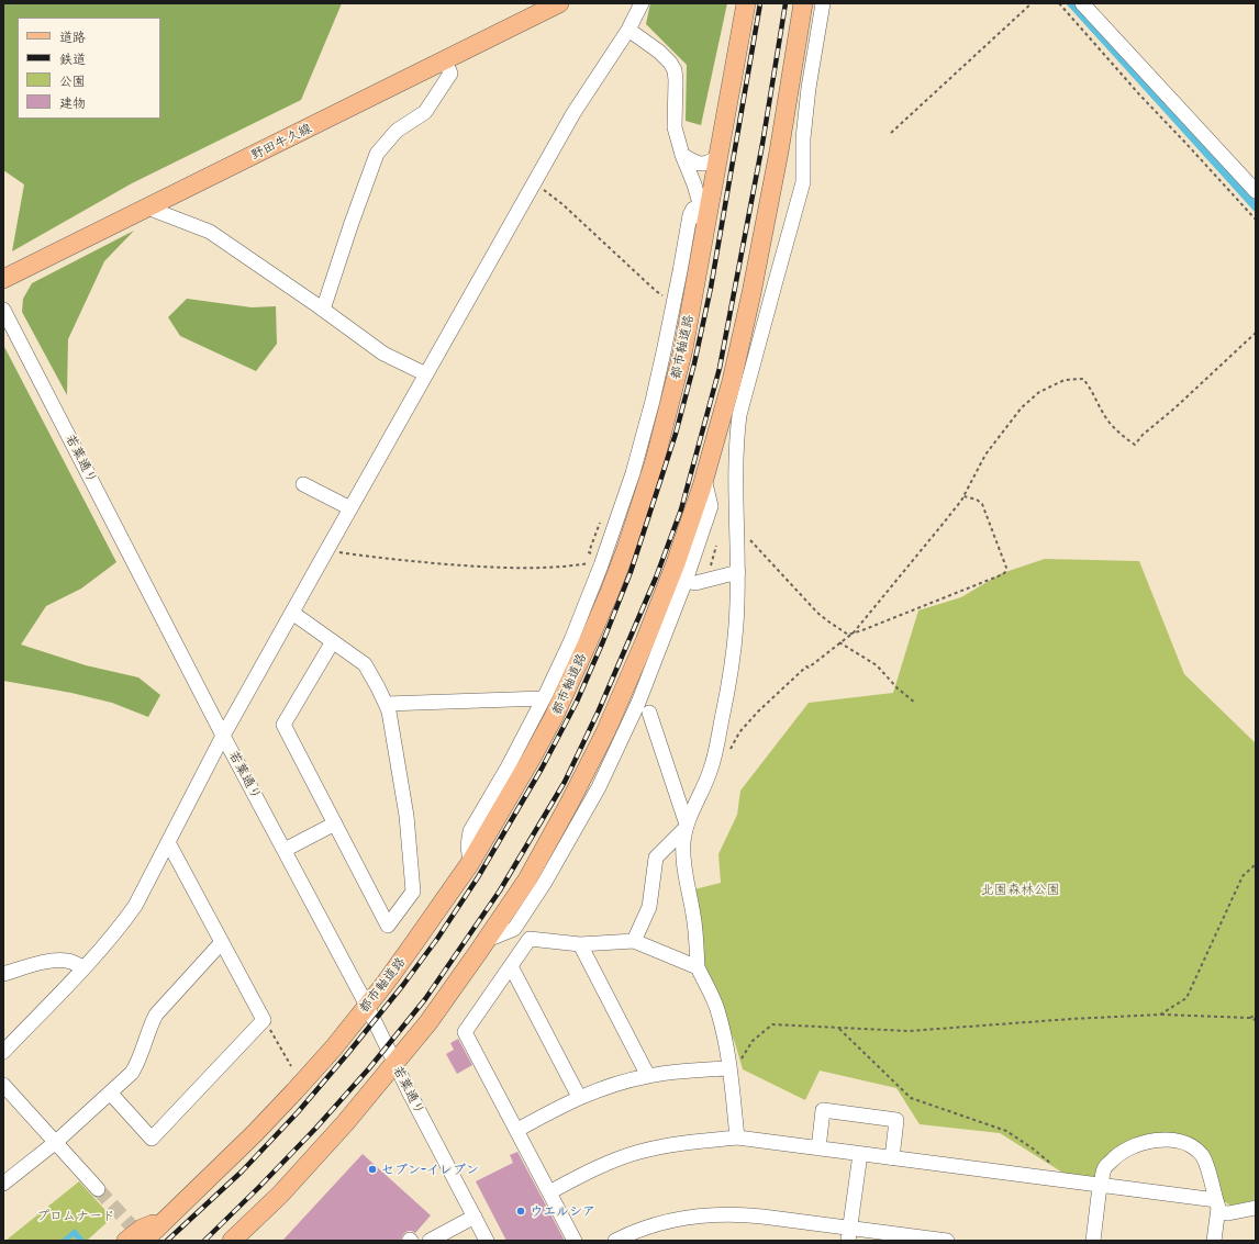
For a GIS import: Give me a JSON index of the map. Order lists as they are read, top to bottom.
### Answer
{
  "streets": {
    "main road": ["野田牛久線", "都市軸道路"],
    "street": ["若葉通り"]
  },
  "crossings": [
    ["都市軸道路", "若葉通り"]
  ],
  "parks": ["北園森林公園", "プロムナード"],
  "places": ["セブン-イレブン", "ウエルシア"],
  "legend": [
    "道路",
    "鉄道",
    "公園",
    "建物"
  ]
}
